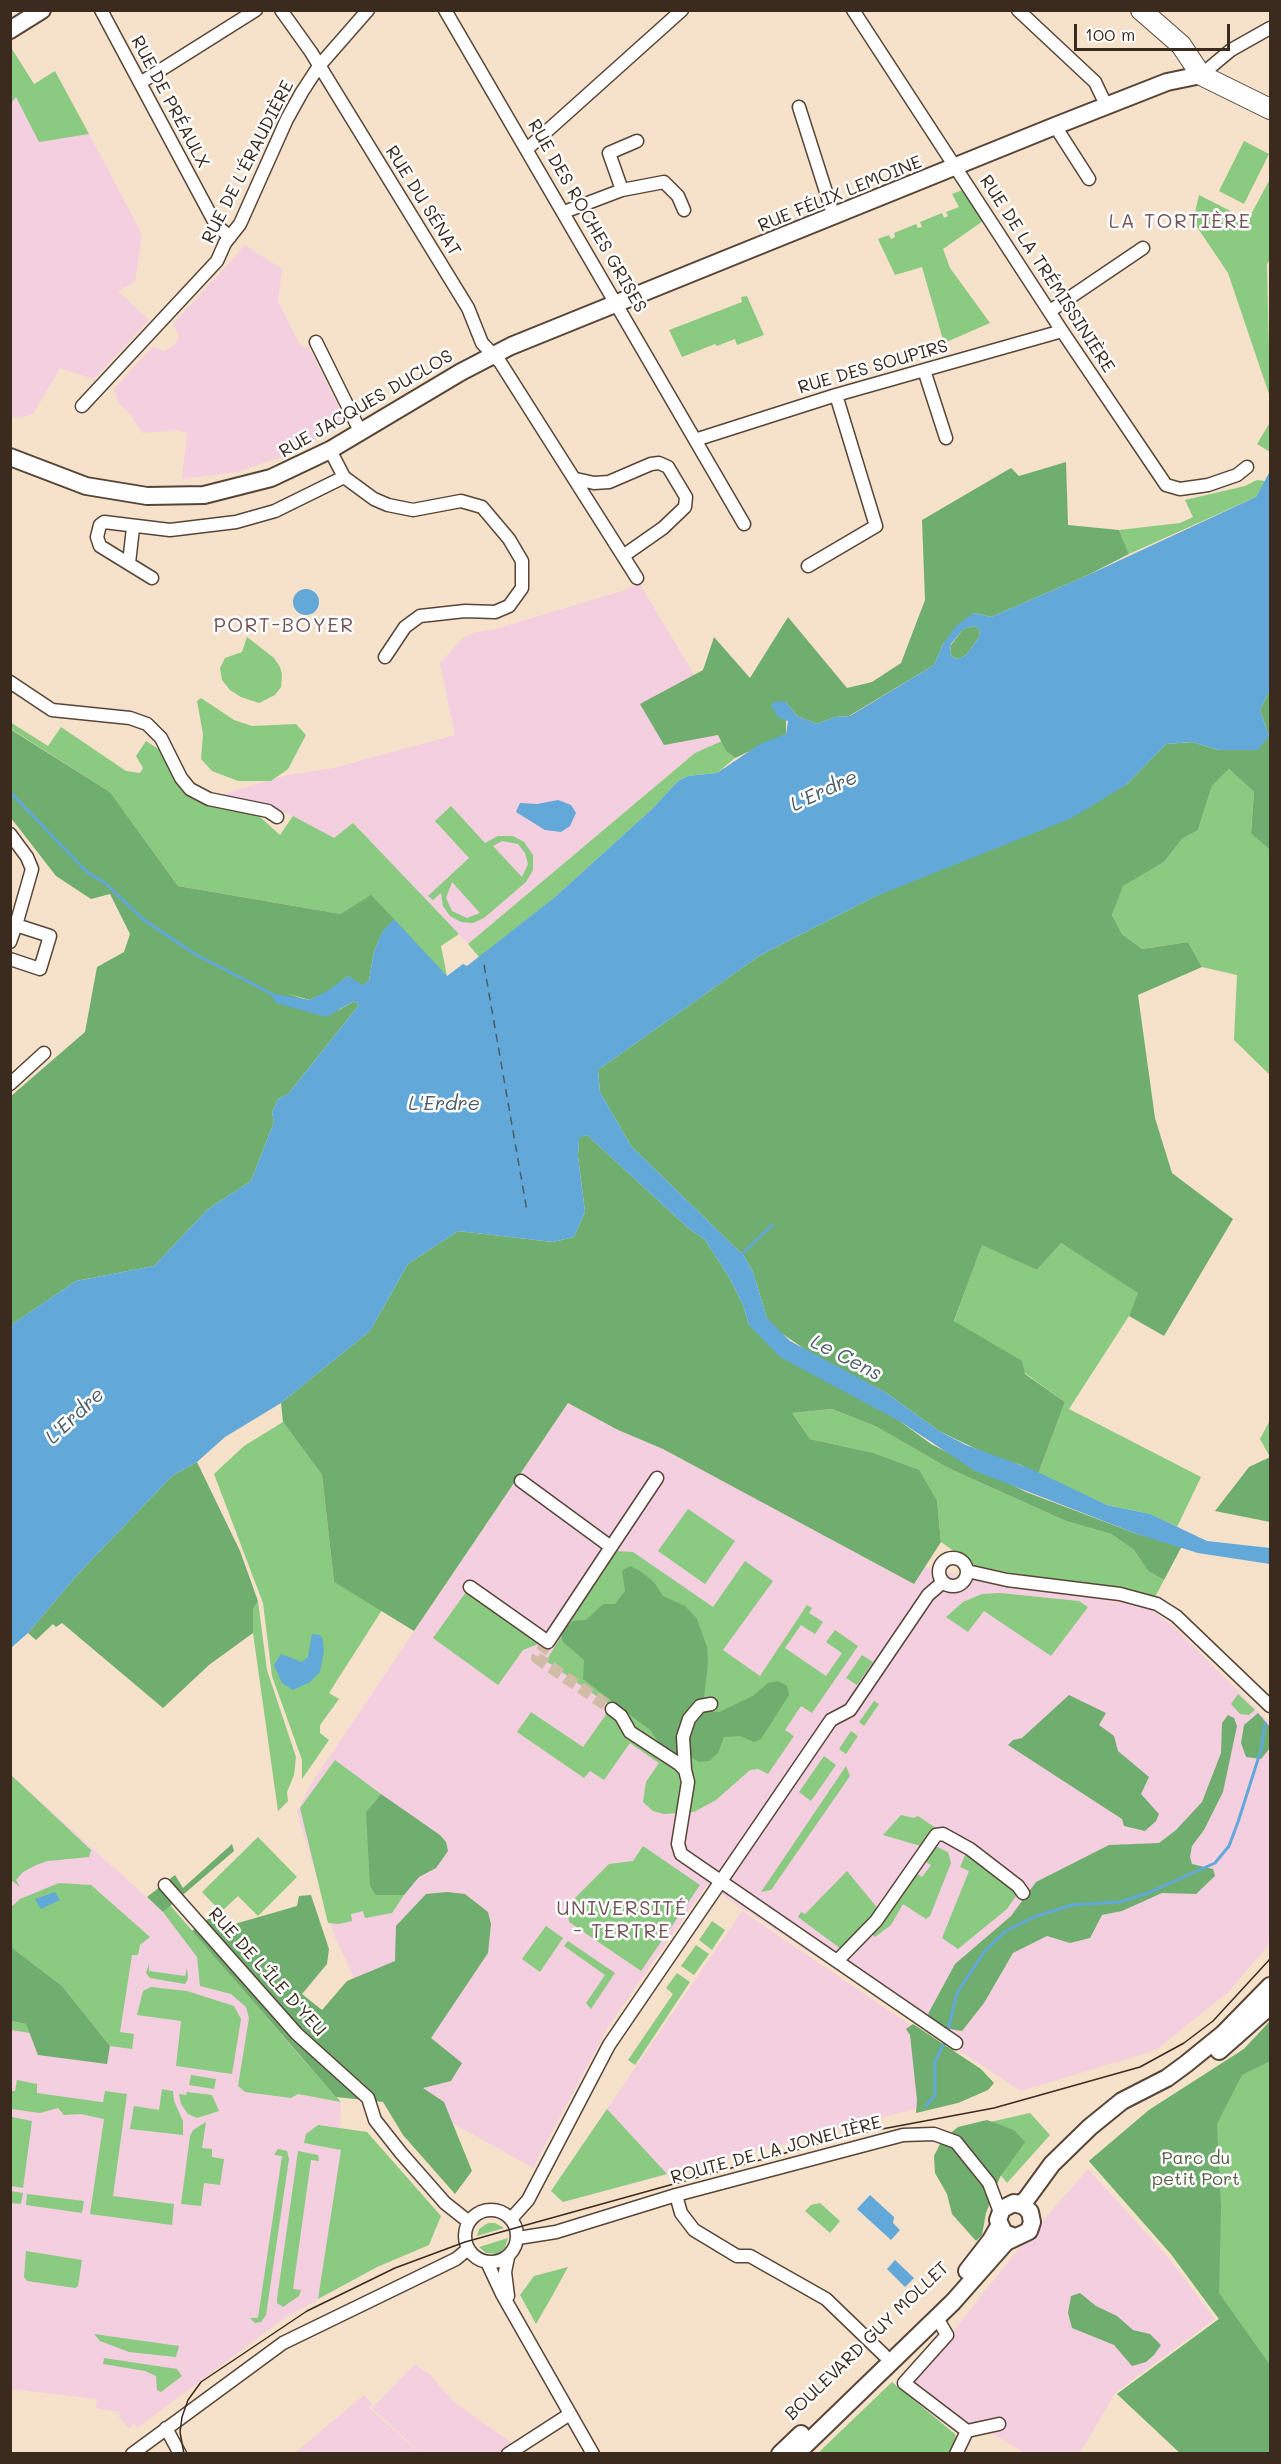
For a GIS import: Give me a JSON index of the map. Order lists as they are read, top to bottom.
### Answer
{
  "streets": {
    "main road": ["RUE FÉLIX LEMOINE", "RUE JACQUES DUCLOS", "BOULEVARD GUY MOLLET"],
    "street": [
      "RUE DE PRÉAULX",
      "RUE DE L'ÉRAUDIÈRE",
      "RUE DU SÉNAT",
      "RUE DES ROCHES GRISES",
      "RUE DE LA TRÉMISSINIÈRE",
      "RUE DES SOUPIRS",
      "RUE DE L'ÎLE D'YEU",
      "ROUTE DE LA JONELIÈRE"
    ]
  },
  "crossings": [
    ["RUE DE PRÉAULX", "RUE DE L'ÉRAUDIÈRE"],
    ["RUE DE L'ÉRAUDIÈRE", "RUE DU SÉNAT"],
    ["RUE FÉLIX LEMOINE", "RUE DU SÉNAT"],
    ["RUE FÉLIX LEMOINE", "RUE DES ROCHES GRISES"],
    ["RUE FÉLIX LEMOINE", "RUE DE LA TRÉMISSINIÈRE"],
    ["RUE FÉLIX LEMOINE", "RUE JACQUES DUCLOS"],
    ["RUE DU SÉNAT", "RUE JACQUES DUCLOS"],
    ["RUE DES ROCHES GRISES", "RUE DES SOUPIRS"],
    ["RUE DE LA TRÉMISSINIÈRE", "RUE DES SOUPIRS"],
    ["RUE DE L'ÎLE D'YEU", "ROUTE DE LA JONELIÈRE"],
    ["ROUTE DE LA JONELIÈRE", "BOULEVARD GUY MOLLET"]
  ],
  "districts": ["LA TORTIÈRE", "PORT-BOYER", "UNIVERSITÉ - TERTRE"],
  "water": ["L'Erdre", "Le Cens"],
  "parks": ["Parc du petit Port"],
  "scale_bar": "100 m"
}
